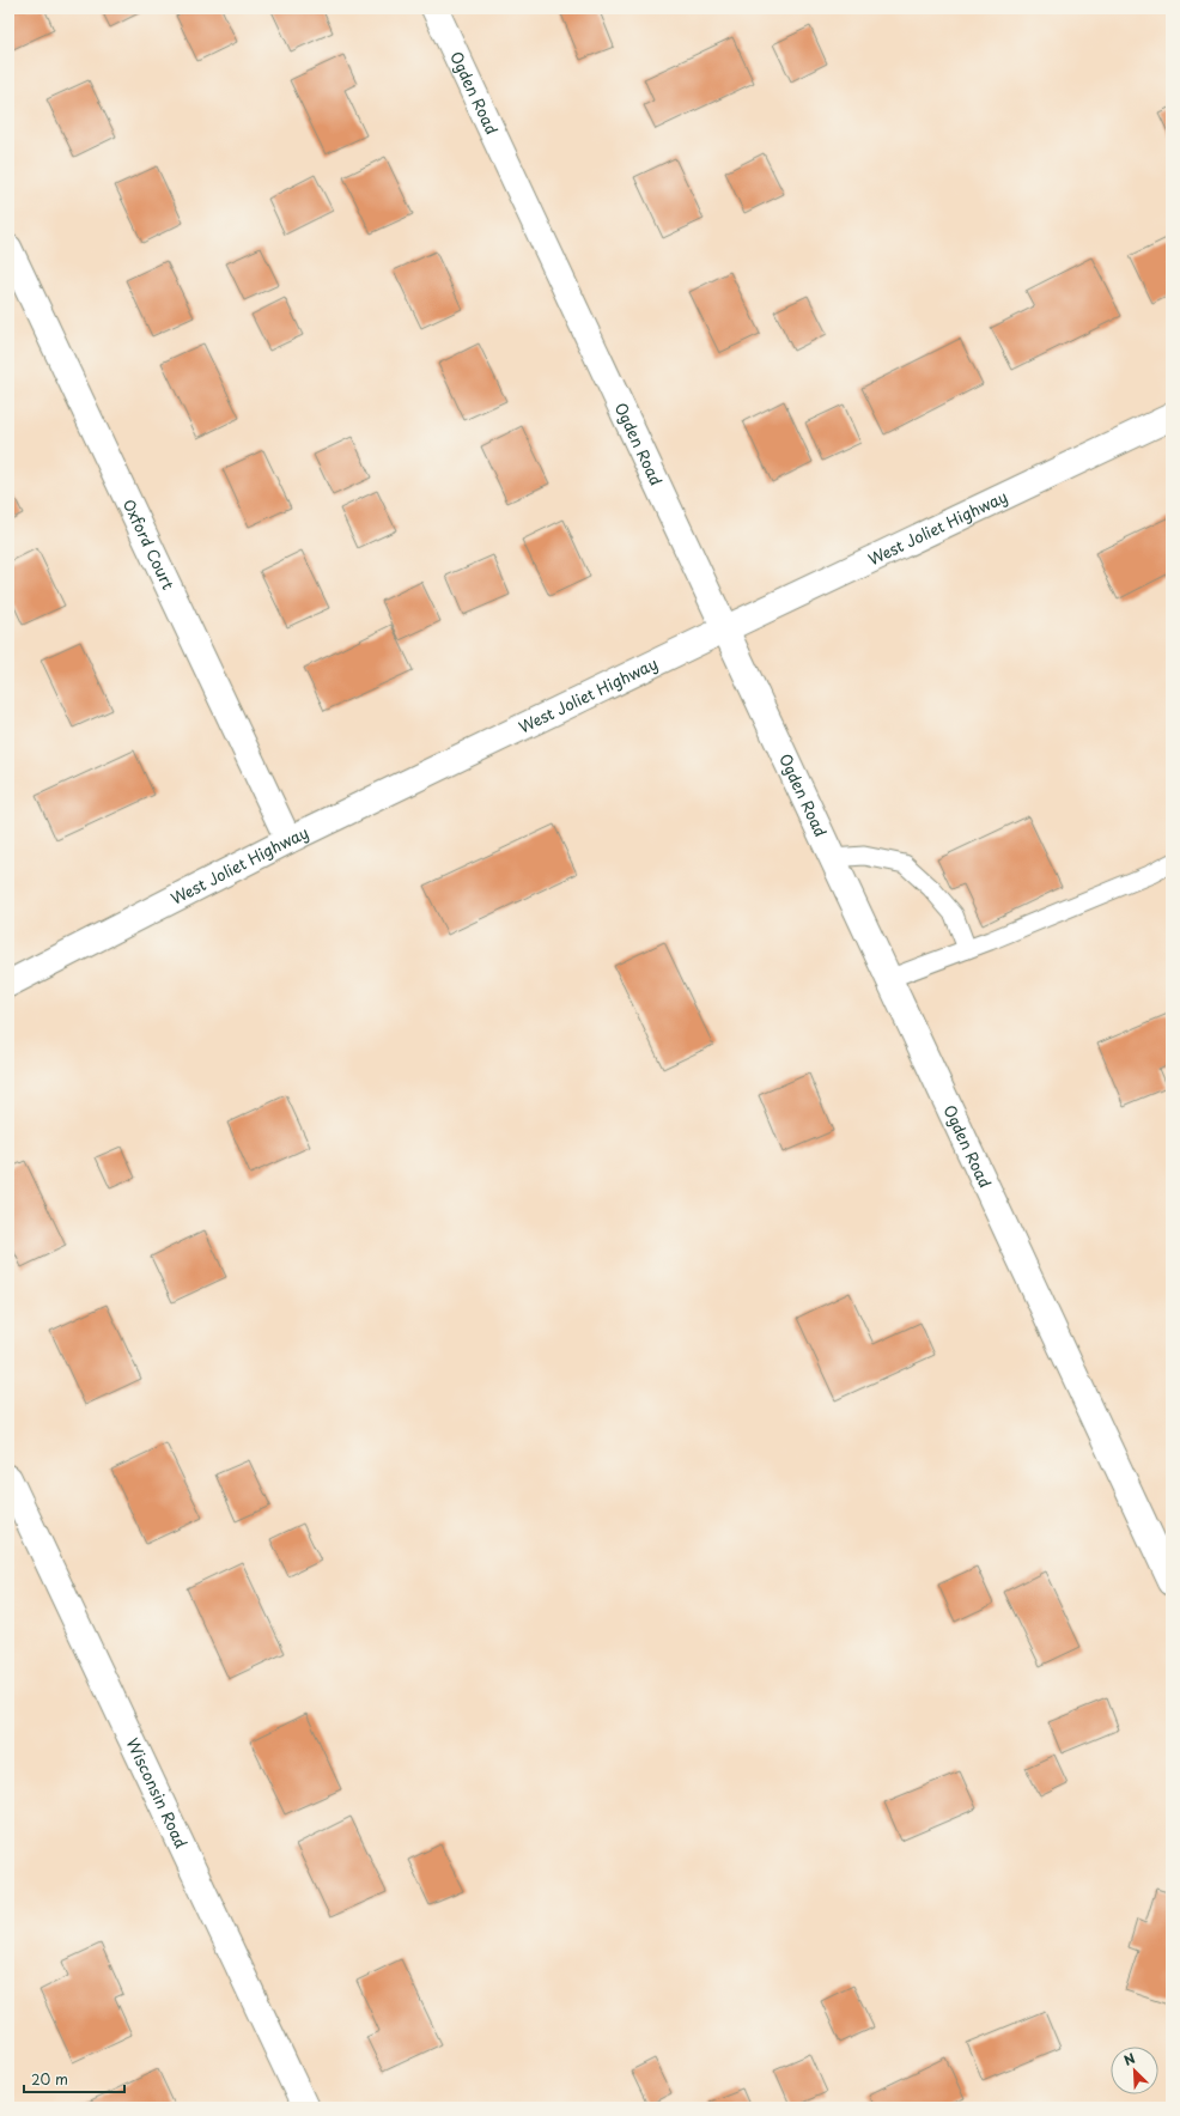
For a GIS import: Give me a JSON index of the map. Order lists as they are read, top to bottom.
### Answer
{
  "streets": {
    "street": [
      "Ogden Road",
      "West Joliet Highway",
      "Oxford Court",
      "Wisconsin Road"
    ]
  },
  "crossings": [
    ["Ogden Road", "West Joliet Highway"],
    ["West Joliet Highway", "Oxford Court"]
  ],
  "scale_bar": "20 m",
  "north": "top left"
}
